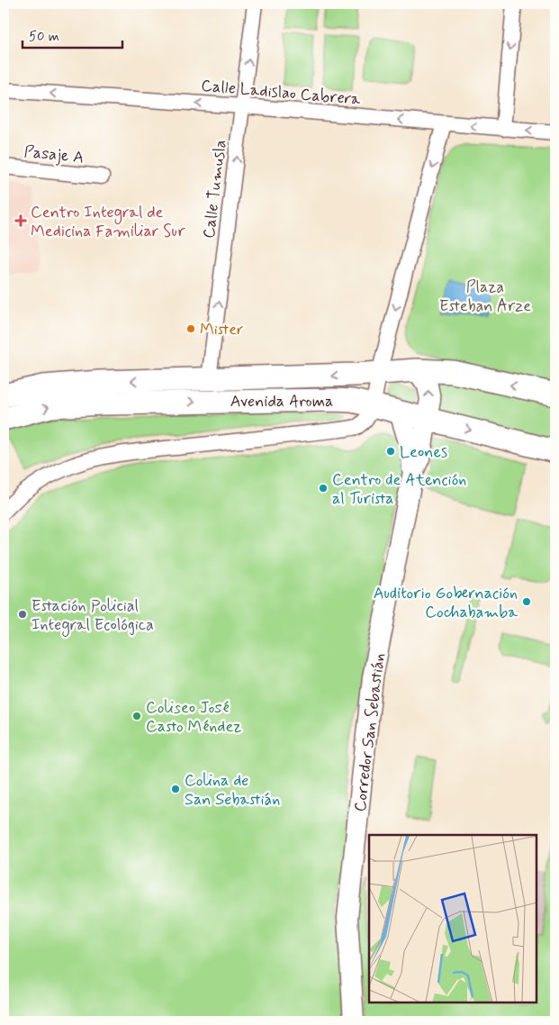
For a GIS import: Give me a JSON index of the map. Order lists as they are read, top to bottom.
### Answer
{
  "streets": {
    "main road": ["Avenida Aroma"],
    "street": [
      "Calle Ladislao Cabrera",
      "Pasaje A",
      "Calle Tumusla",
      "Corredor San Sebastián"
    ]
  },
  "crossings": [
    ["Calle Ladislao Cabrera", "Calle Tumusla"],
    ["Calle Tumusla", "Avenida Aroma"],
    ["Avenida Aroma", "Corredor San Sebastián"]
  ],
  "one_way": ["Calle Ladislao Cabrera", "Calle Tumusla"],
  "parks": ["Plaza Esteban Arze"],
  "places": {
    "health": ["Centro Integral de Medicina Familiar Sur"],
    "other": [
      "Mister",
      "Leones",
      "Centro de Atención al Turista",
      "Auditorio Gobernación Cochabamba",
      "Estación Policial Integral Ecológica",
      "Coliseo José Casto Méndez",
      "Colina de San Sebastián"
    ]
  },
  "scale_bar": "50 m"
}
